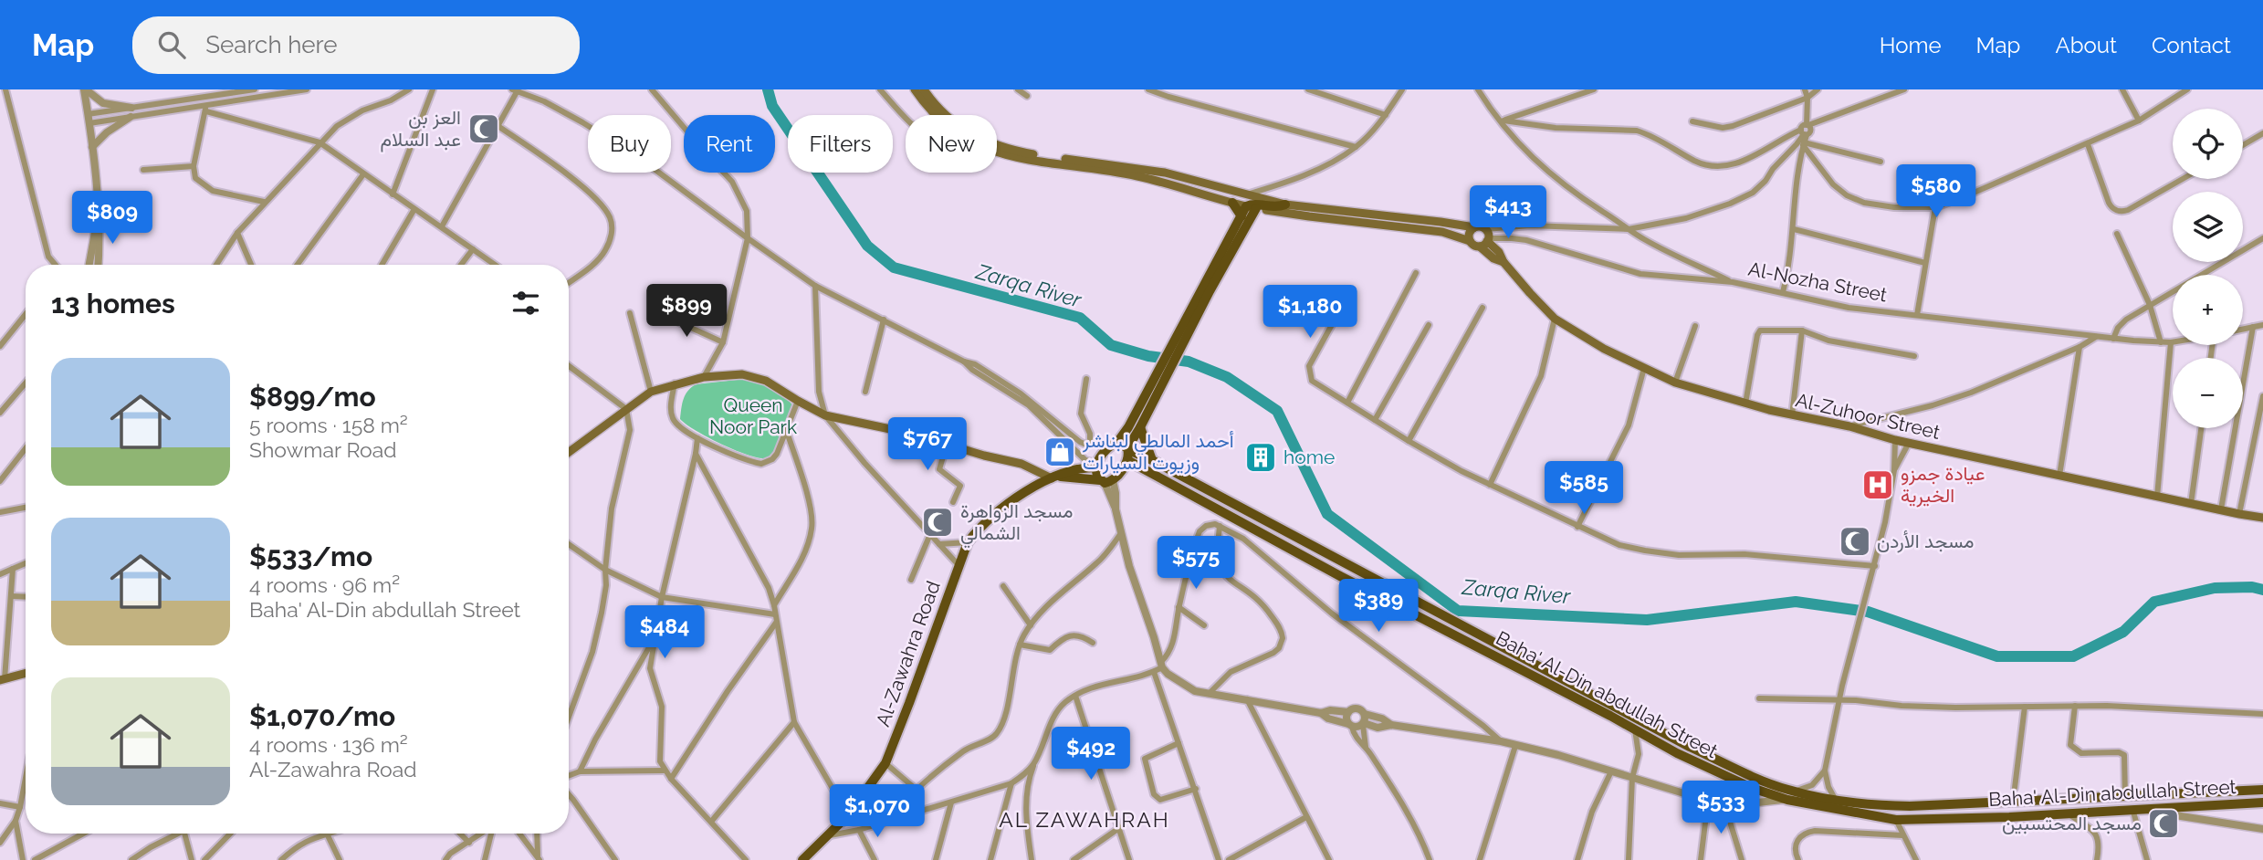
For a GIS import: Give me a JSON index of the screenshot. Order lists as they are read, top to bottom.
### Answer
{
  "streets": {
    "main road": ["Al-Zuhoor Street", "Al-Zawahra Road", "Baha' Al-Din abdullah Street"],
    "street": ["Al-Nozha Street"]
  },
  "crossings": [
    ["Al-Nozha Street", "Al-Zuhoor Street"]
  ],
  "districts": ["AL ZAWAHRAH"],
  "water": ["Zarqa River"],
  "parks": ["Queen Noor Park"],
  "places": {
    "mosque": [
      "العز بن عبد السلام",
      "مسجد الزواهرة الشمالي",
      "مسجد الأردن",
      "مسجد المحتسبين"
    ],
    "shop": ["أحمد المالطي لبناشر وزيوت السيارات"],
    "building": ["home"],
    "hospital": ["عيادة جمزو الخيرية"]
  },
  "page": {
    "header": "Map",
    "search": "Search here",
    "nav": [
      "Home",
      "Map",
      "About",
      "Contact"
    ],
    "map_buttons": ["+", "−"],
    "chip": [
      "Buy",
      "Rent",
      "Filters",
      "New"
    ],
    "price": [
      "$580",
      "$413",
      "$809",
      "$899",
      "$1,180",
      "$767",
      "$585",
      "$575",
      "$389",
      "$484",
      "$492",
      "$533",
      "$1,070"
    ],
    "heading": "13 homes",
    "list": [
      {
        "name": "$899/mo",
        "note": "5 rooms · 158 m² · Showmar Road"
      },
      {
        "name": "$533/mo",
        "note": "4 rooms · 96 m² · Baha' Al-Din abdullah Street"
      },
      {
        "name": "$1,070/mo",
        "note": "4 rooms · 136 m² · Al-Zawahra Road"
      }
    ]
  }
}
